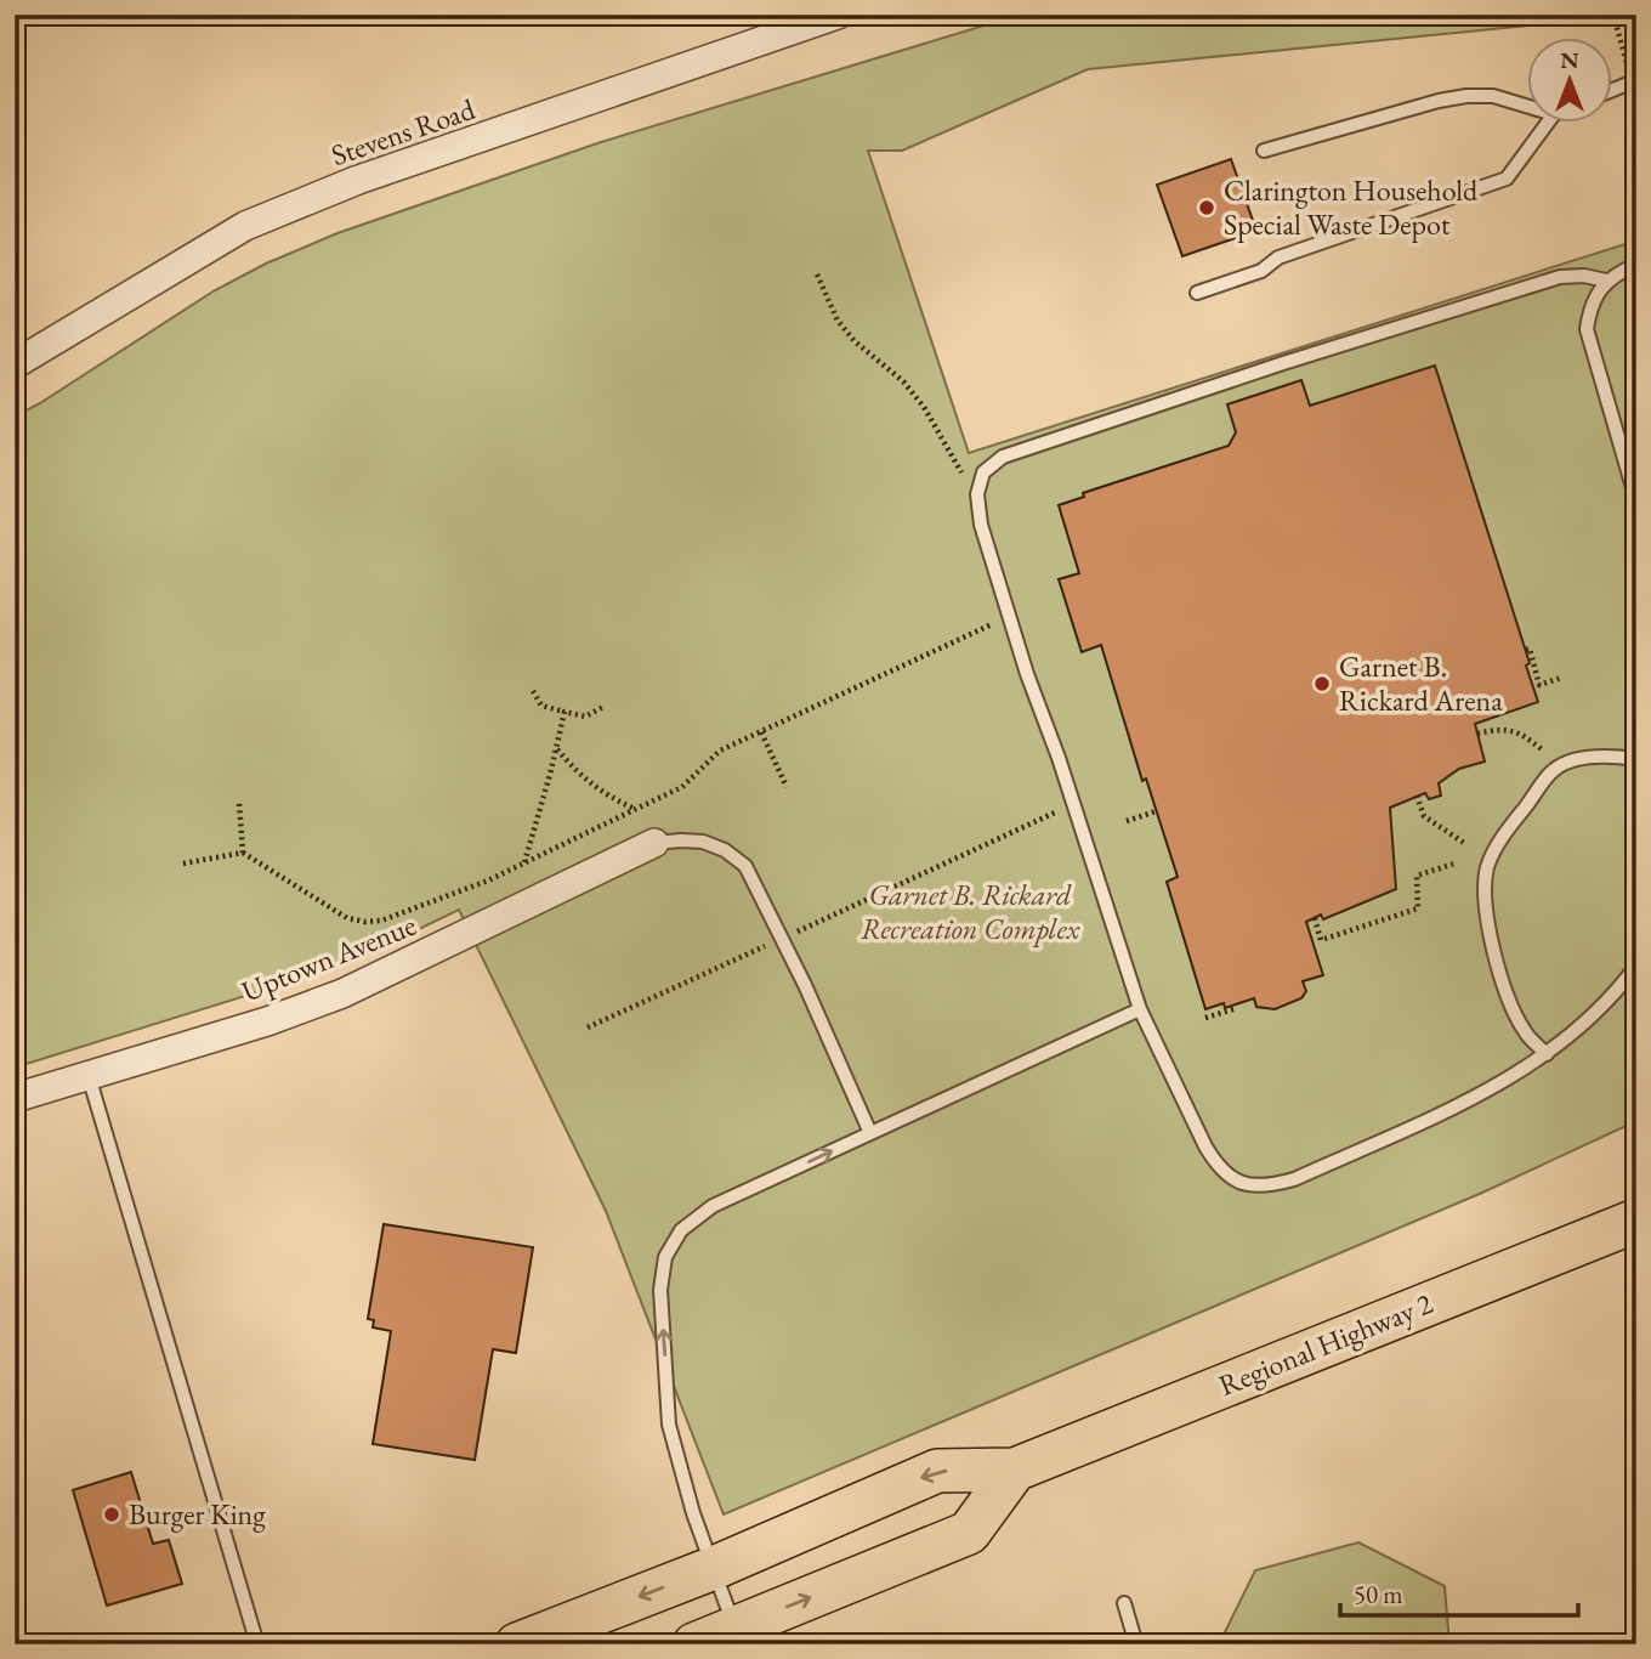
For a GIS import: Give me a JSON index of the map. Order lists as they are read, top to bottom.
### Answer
{
  "streets": {
    "main road": ["Regional Highway 2"],
    "street": ["Stevens Road", "Uptown Avenue"]
  },
  "parks": ["Garnet B. Rickard Recreation Complex"],
  "places": ["Clarington Household Special Waste Depot", "Garnet B. Rickard Arena", "Burger King"],
  "scale_bar": "50 m",
  "north": "top"
}
